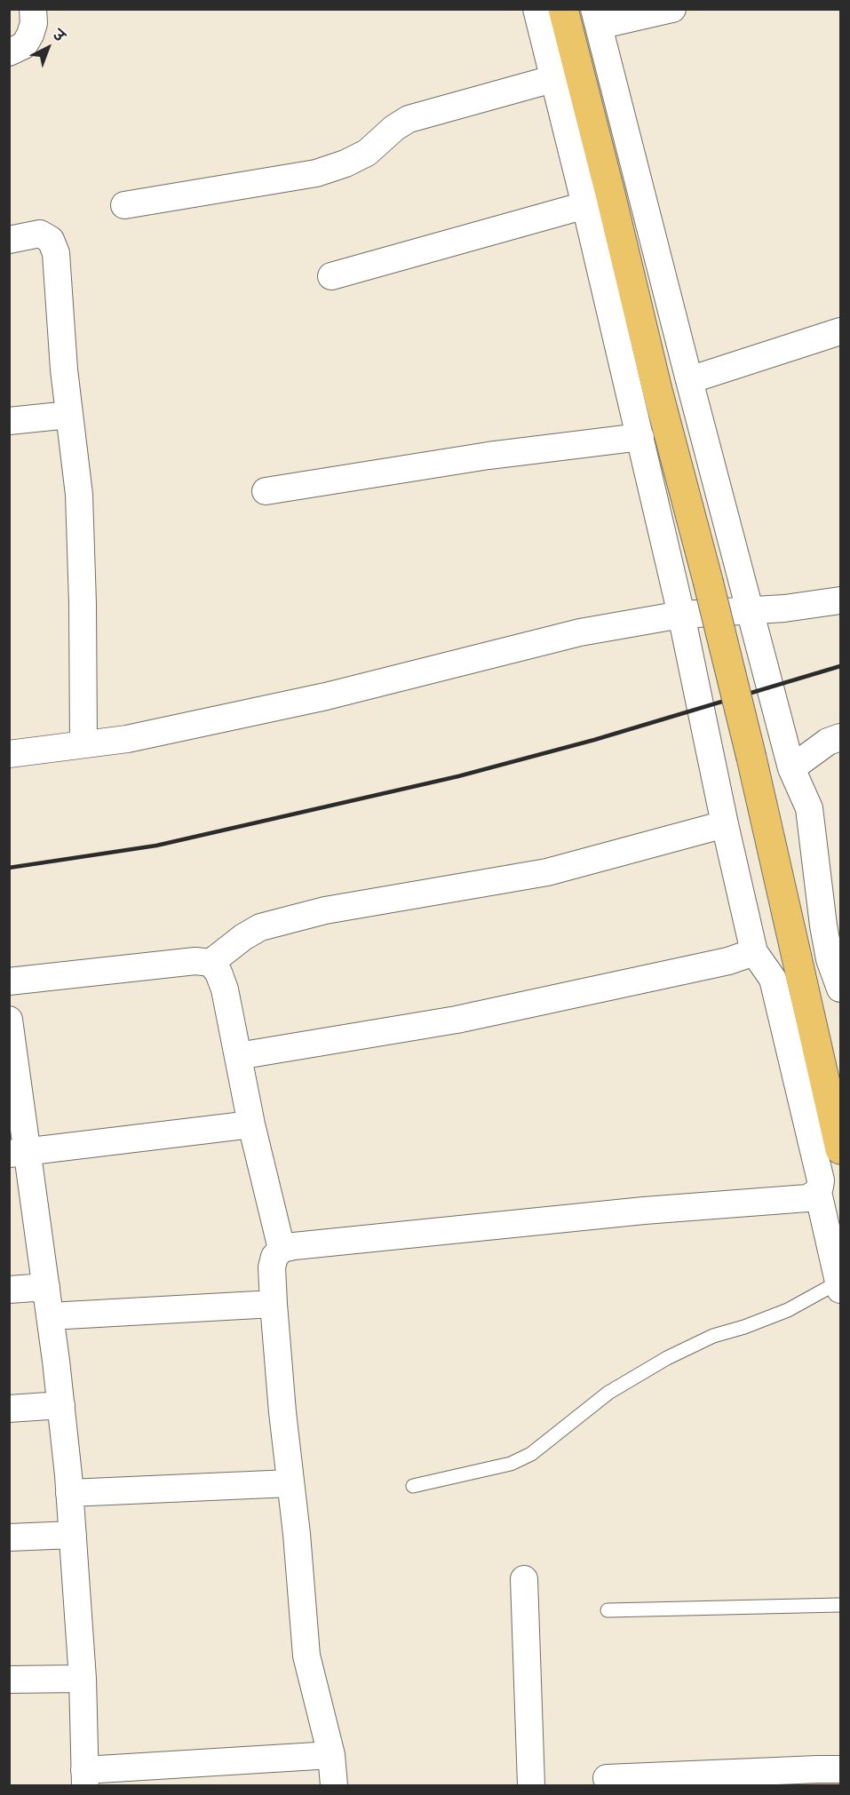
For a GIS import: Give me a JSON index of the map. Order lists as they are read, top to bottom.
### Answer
{
  "north": "top right"
}
